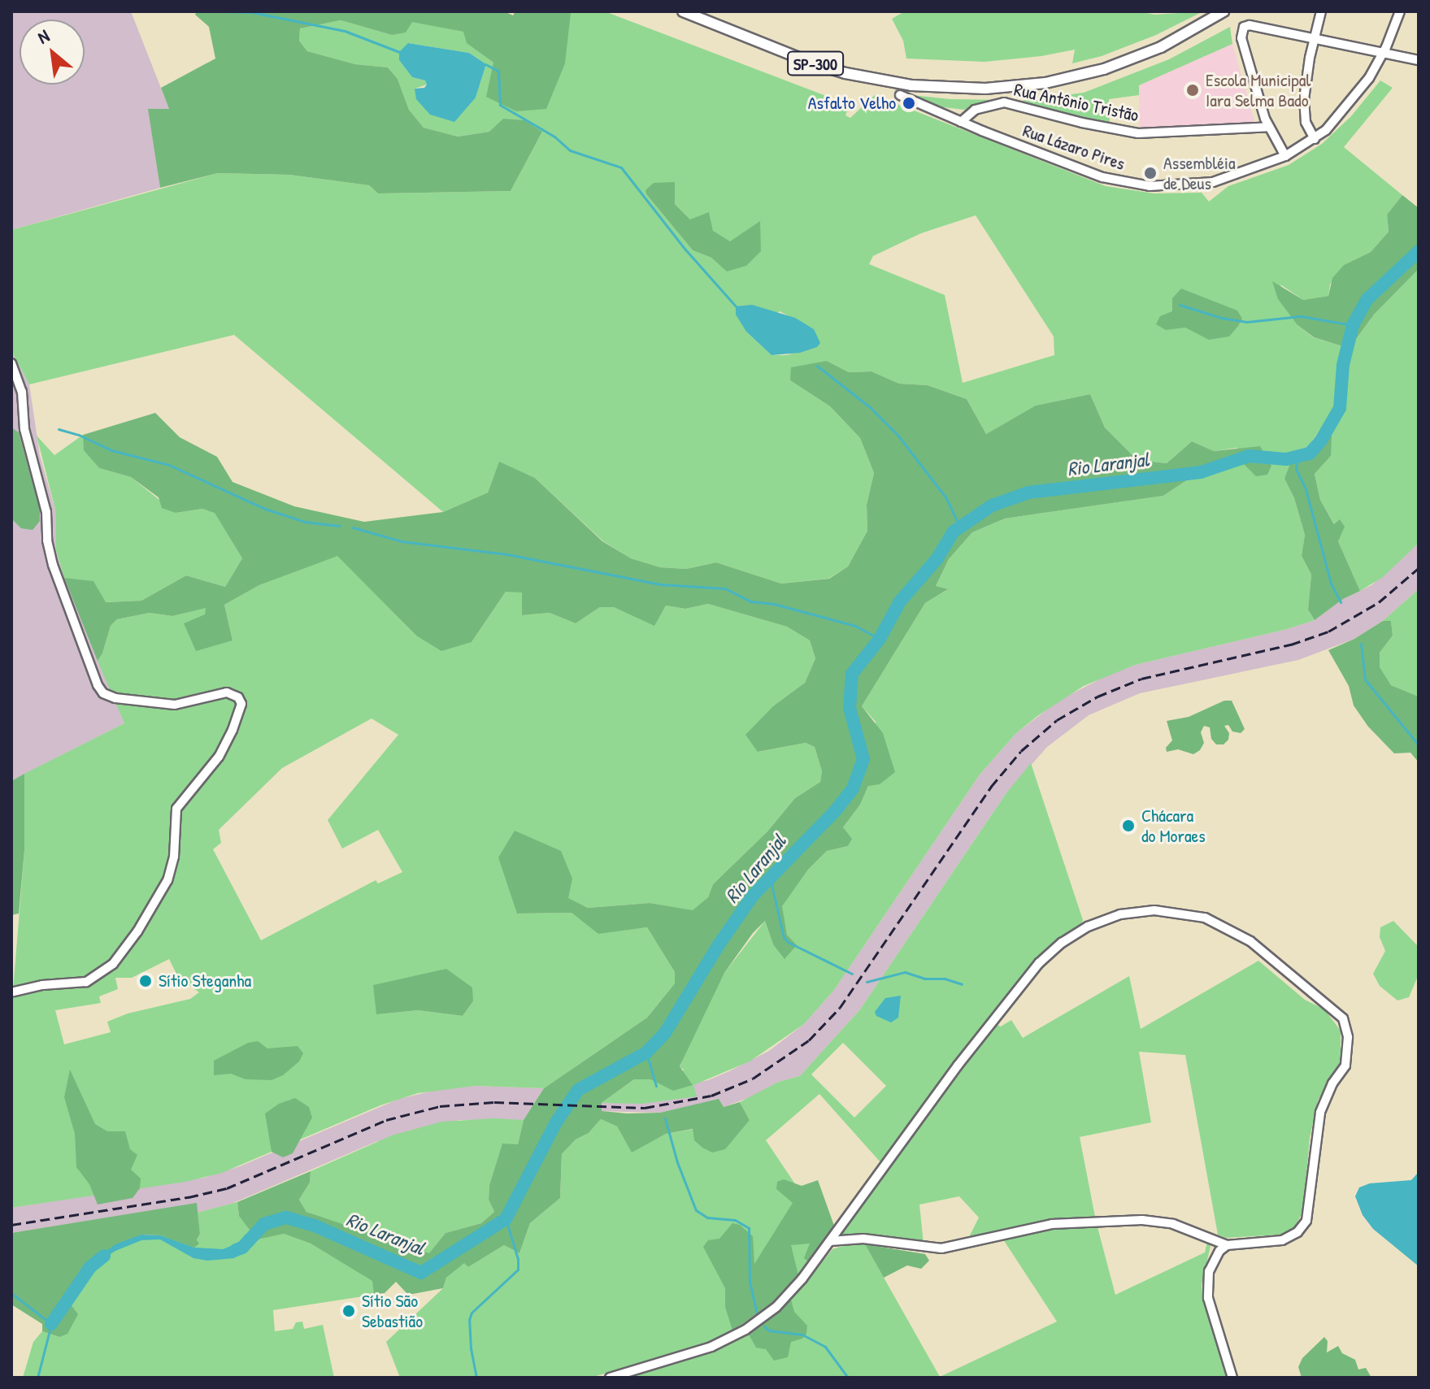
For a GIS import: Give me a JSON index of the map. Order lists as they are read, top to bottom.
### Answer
{
  "streets": {
    "main road": ["SP-300"],
    "street": ["Rua Antônio Tristão", "Rua Lázaro Pires"]
  },
  "crossings": [
    ["Rua Antônio Tristão", "Rua Lázaro Pires"]
  ],
  "water": ["Rio Laranjal"],
  "places": [
    "Escola Municipal Iara Selma Bado",
    "Asfalto Velho",
    "Assembléia de Deus",
    "Chácara do Moraes",
    "Sítio Steganha",
    "Sítio São Sebastião"
  ],
  "north": "top left"
}
